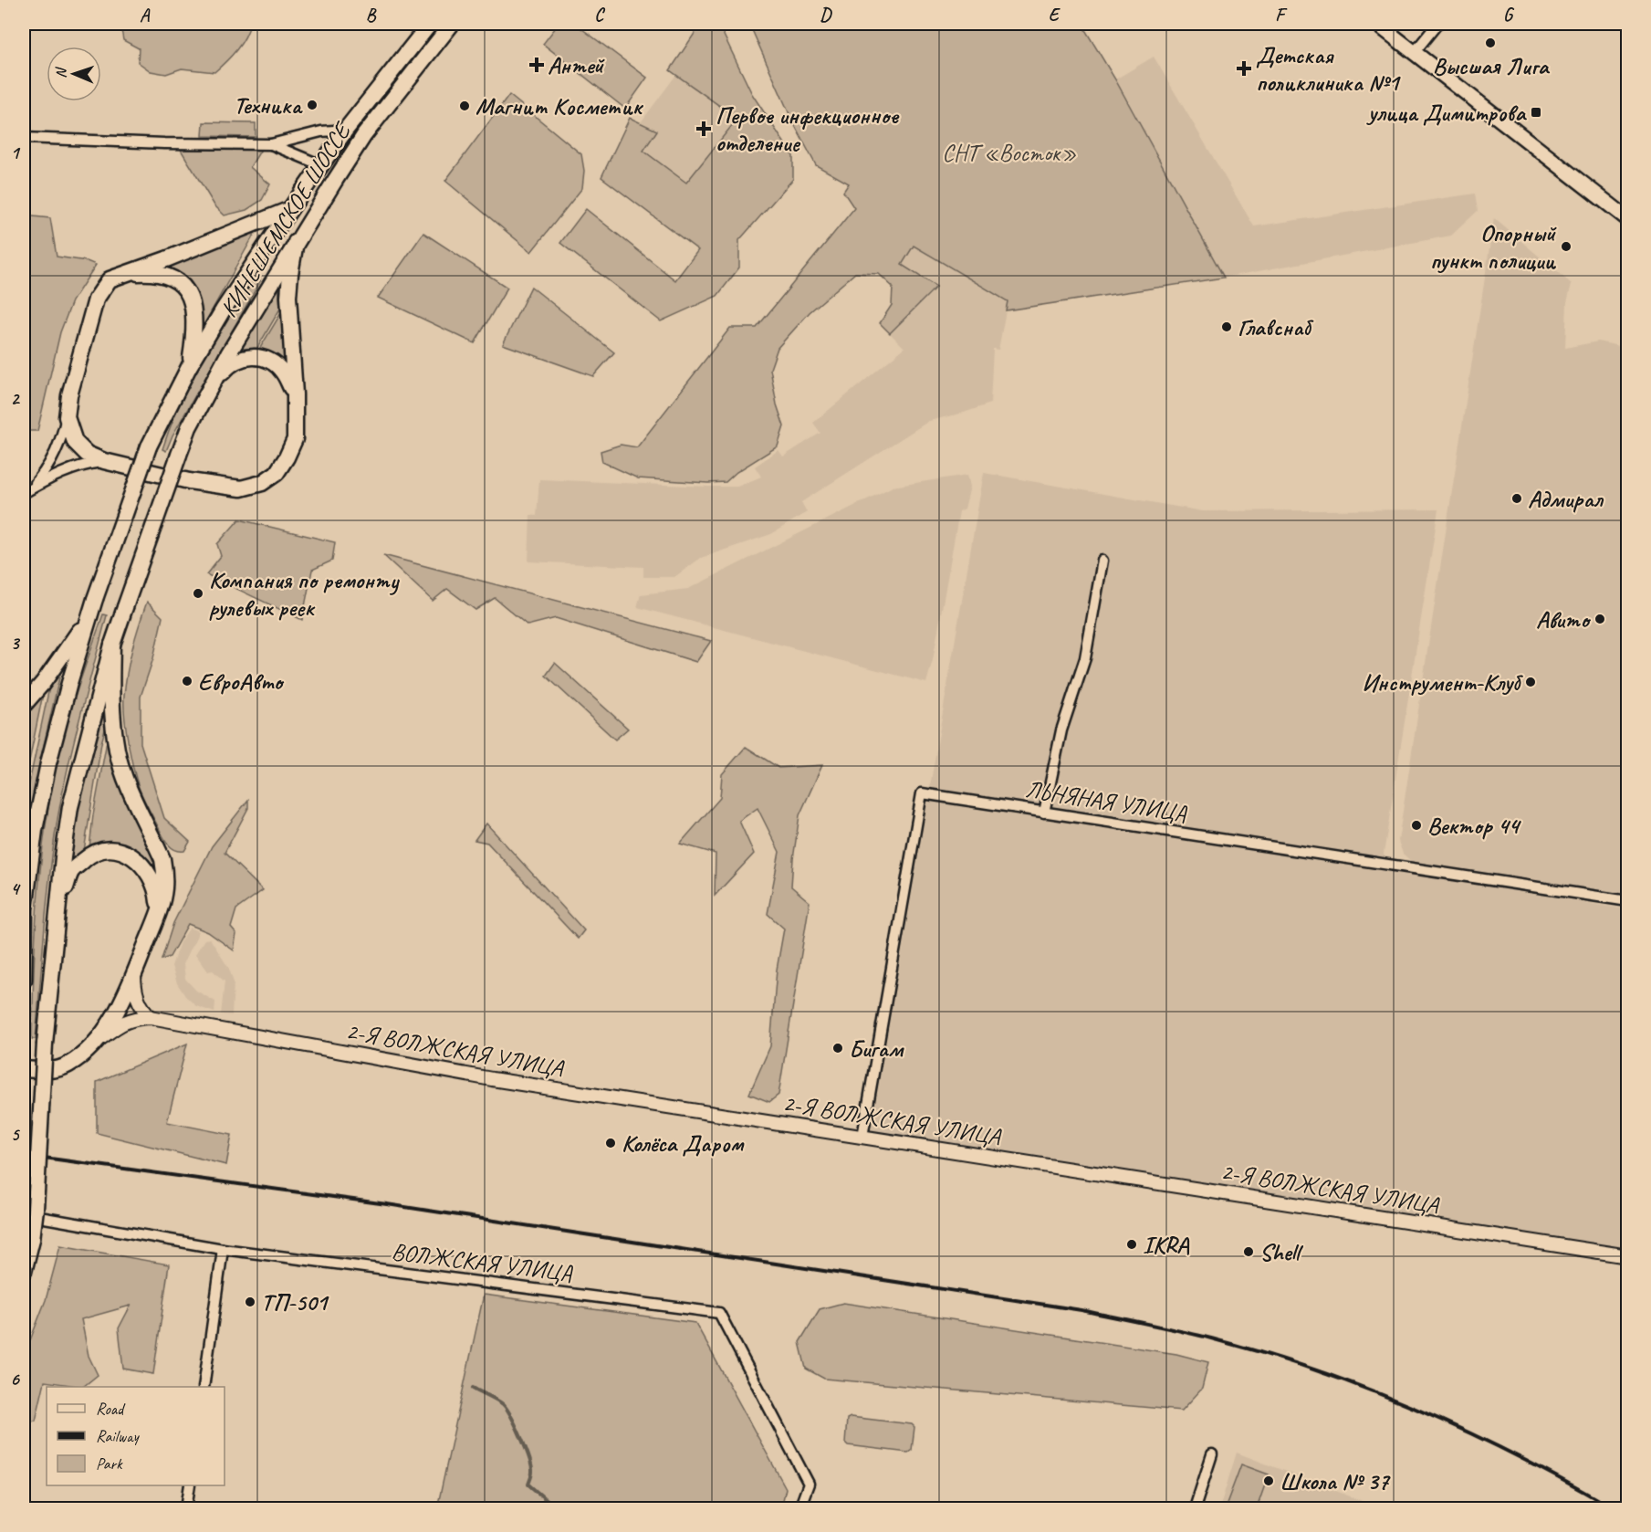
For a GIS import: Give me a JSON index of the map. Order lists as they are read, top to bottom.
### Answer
{
  "streets": {
    "main road": ["КИНЕШЕМСКОЕ ШОССЕ"],
    "street": ["ЛЬНЯНАЯ УЛИЦА", "2-Я ВОЛЖСКАЯ УЛИЦА", "ВОЛЖСКАЯ УЛИЦА"]
  },
  "crossings": [
    ["ЛЬНЯНАЯ УЛИЦА", "2-Я ВОЛЖСКАЯ УЛИЦА"]
  ],
  "parks": ["СНТ «Восток»"],
  "places": {
    "other": [
      "Высшая Лига",
      "Техника",
      "Магнит Косметик",
      "Опорный пункт полиции",
      "Главснаб",
      "Адмирал",
      "Компания по ремонту рулевых реек",
      "Авито",
      "ЕвроАвто",
      "Инструмент-Клуб",
      "Вектор 44",
      "Бигам",
      "Колёса Даром",
      "IKRA",
      "Shell",
      "ТП-501",
      "Школа № 37"
    ],
    "health": ["Антей", "Детская поликлиника №1", "Первое инфекционное отделение"],
    "transit": ["улица Димитрова"]
  },
  "legend": ["Road", "Railway", "Park"],
  "north": "left",
  "grid": {
    "columns": [
      "A",
      "B",
      "C",
      "D",
      "E",
      "F",
      "G"
    ],
    "rows": [
      "1",
      "2",
      "3",
      "4",
      "5",
      "6"
    ]
  }
}
